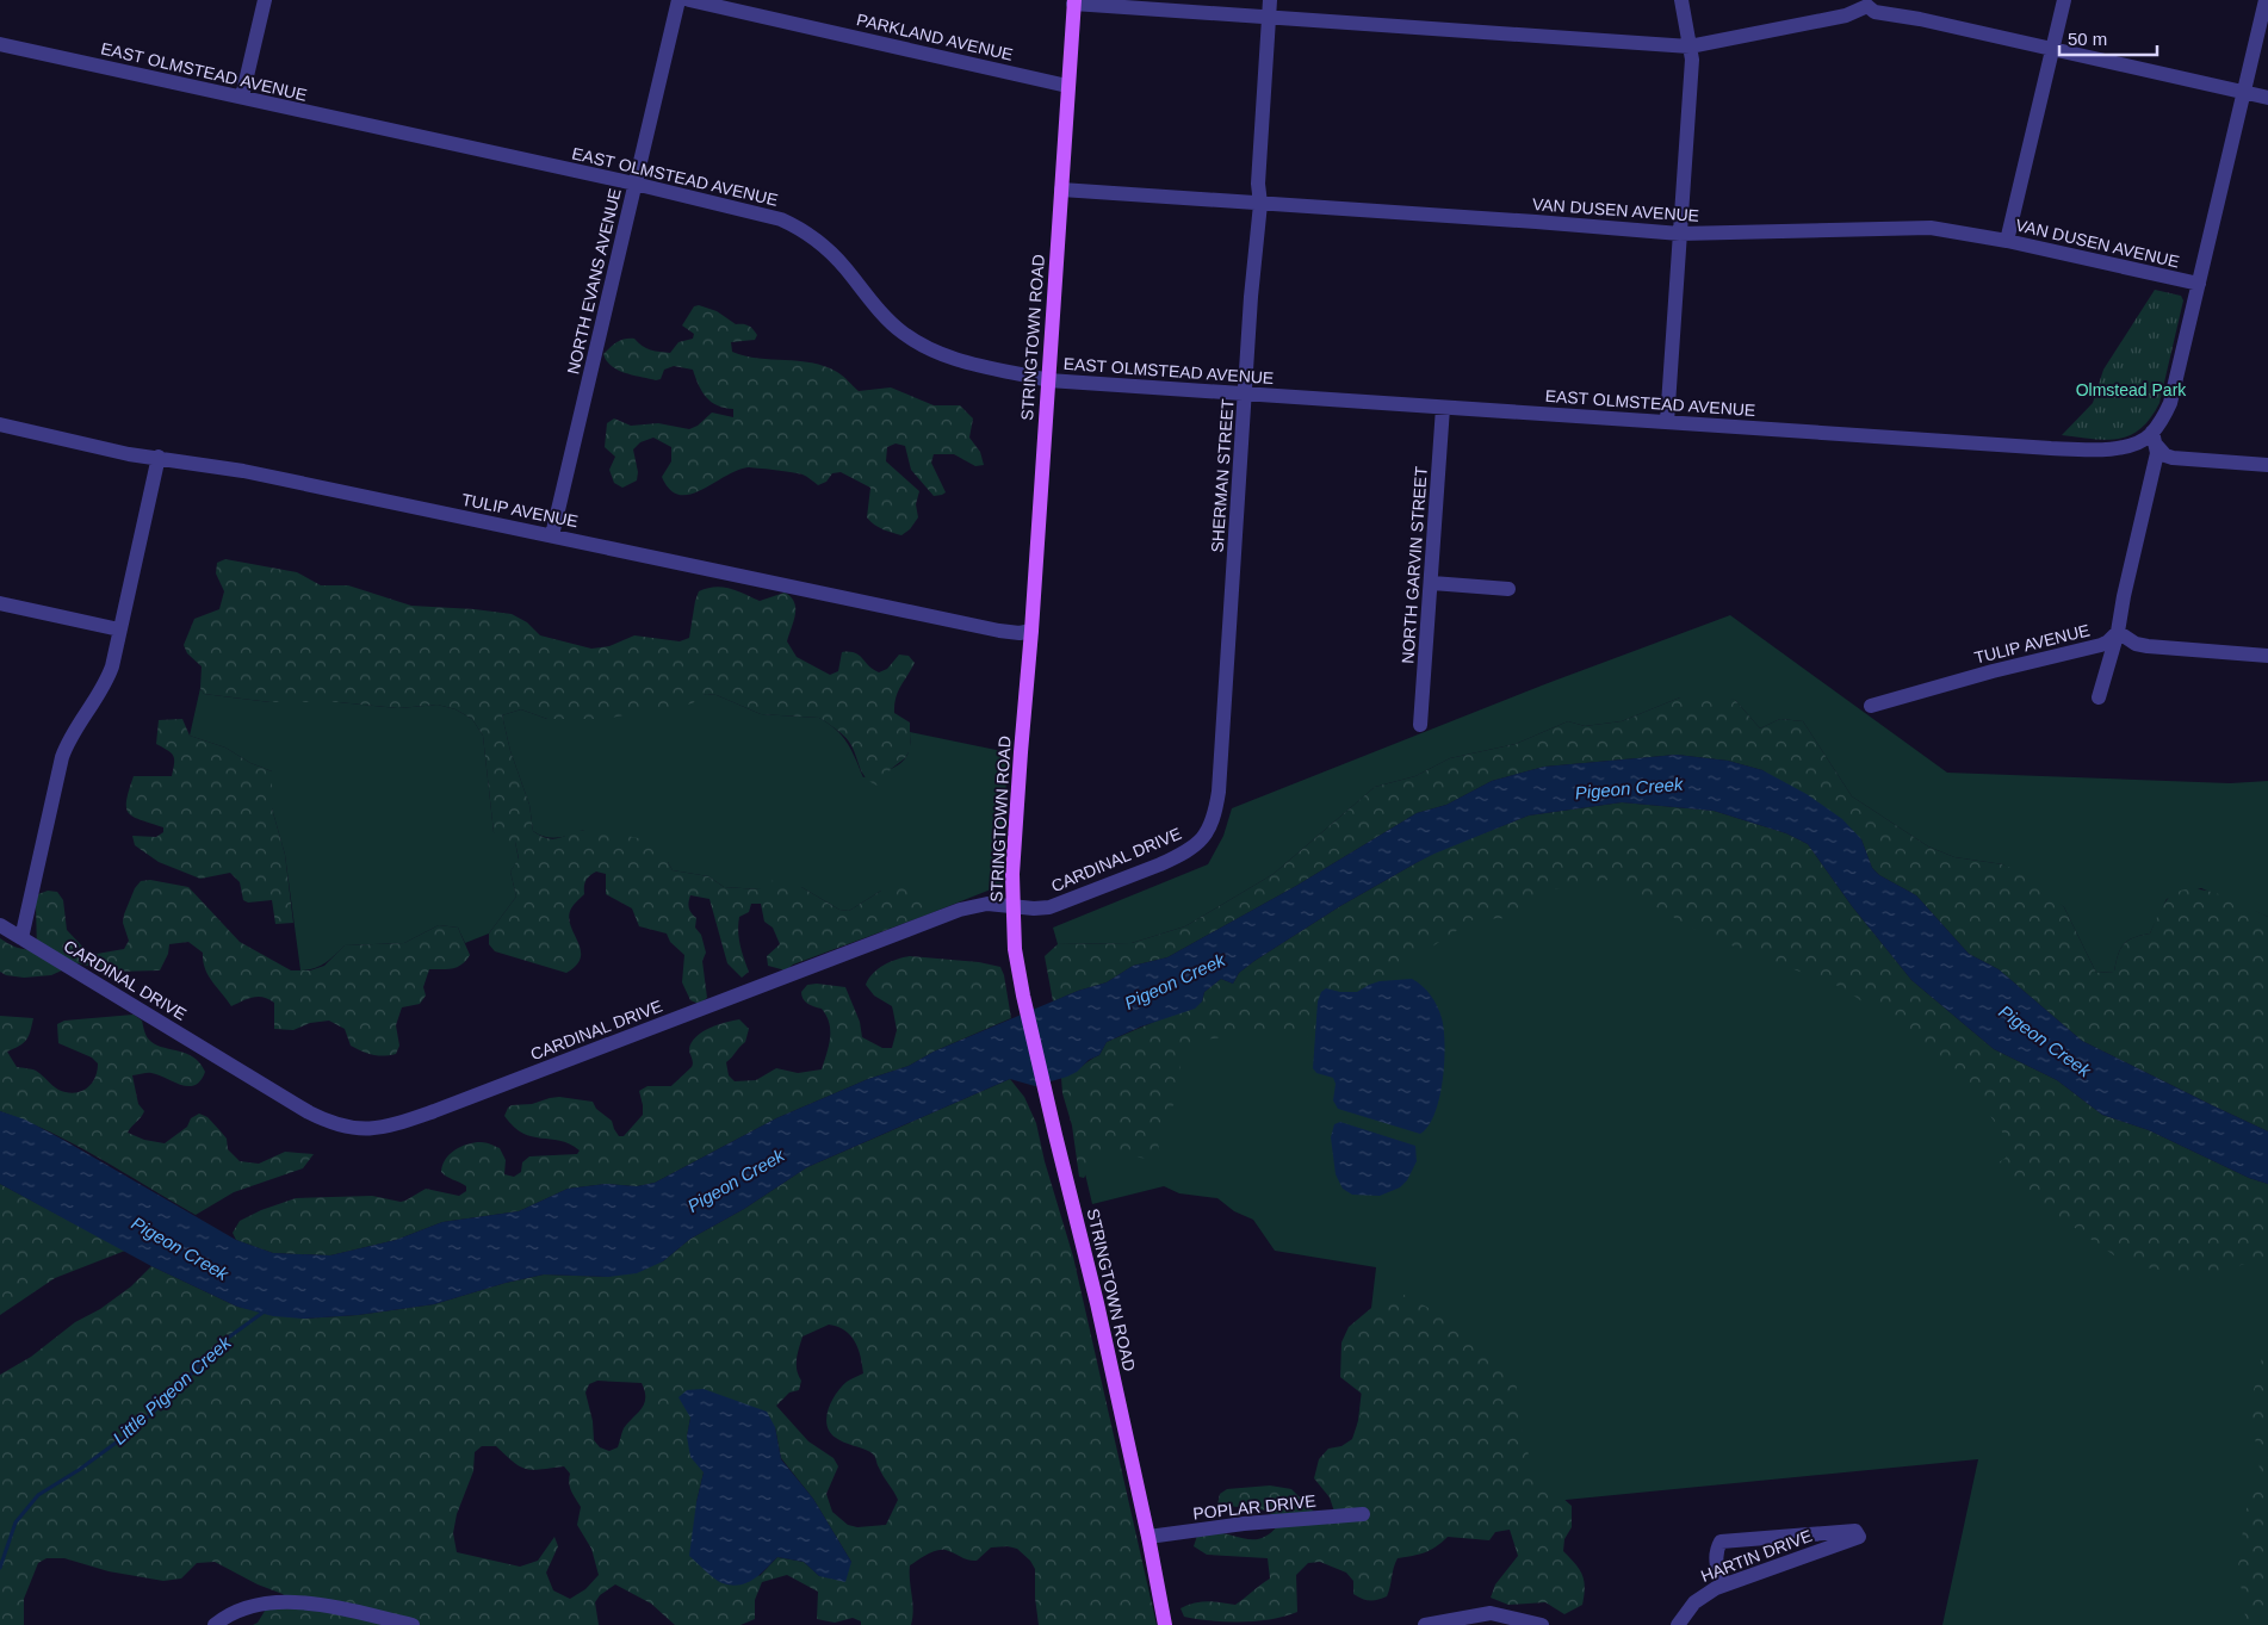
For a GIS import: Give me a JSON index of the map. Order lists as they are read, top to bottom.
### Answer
{
  "streets": {
    "main road": ["STRINGTOWN ROAD"],
    "street": [
      "PARKLAND AVENUE",
      "EAST OLMSTEAD AVENUE",
      "VAN DUSEN AVENUE",
      "NORTH EVANS AVENUE",
      "SHERMAN STREET",
      "TULIP AVENUE",
      "NORTH GARVIN STREET",
      "CARDINAL DRIVE",
      "POPLAR DRIVE",
      "HARTIN DRIVE"
    ]
  },
  "crossings": [
    ["PARKLAND AVENUE", "STRINGTOWN ROAD"],
    ["EAST OLMSTEAD AVENUE", "NORTH EVANS AVENUE"],
    ["EAST OLMSTEAD AVENUE", "STRINGTOWN ROAD"],
    ["EAST OLMSTEAD AVENUE", "SHERMAN STREET"],
    ["EAST OLMSTEAD AVENUE", "NORTH GARVIN STREET"],
    ["VAN DUSEN AVENUE", "STRINGTOWN ROAD"],
    ["VAN DUSEN AVENUE", "SHERMAN STREET"],
    ["NORTH EVANS AVENUE", "TULIP AVENUE"],
    ["STRINGTOWN ROAD", "TULIP AVENUE"],
    ["STRINGTOWN ROAD", "CARDINAL DRIVE"],
    ["STRINGTOWN ROAD", "POPLAR DRIVE"],
    ["SHERMAN STREET", "CARDINAL DRIVE"]
  ],
  "water": ["Pigeon Creek", "Little Pigeon Creek"],
  "parks": ["Olmstead Park"],
  "scale_bar": "50 m"
}
